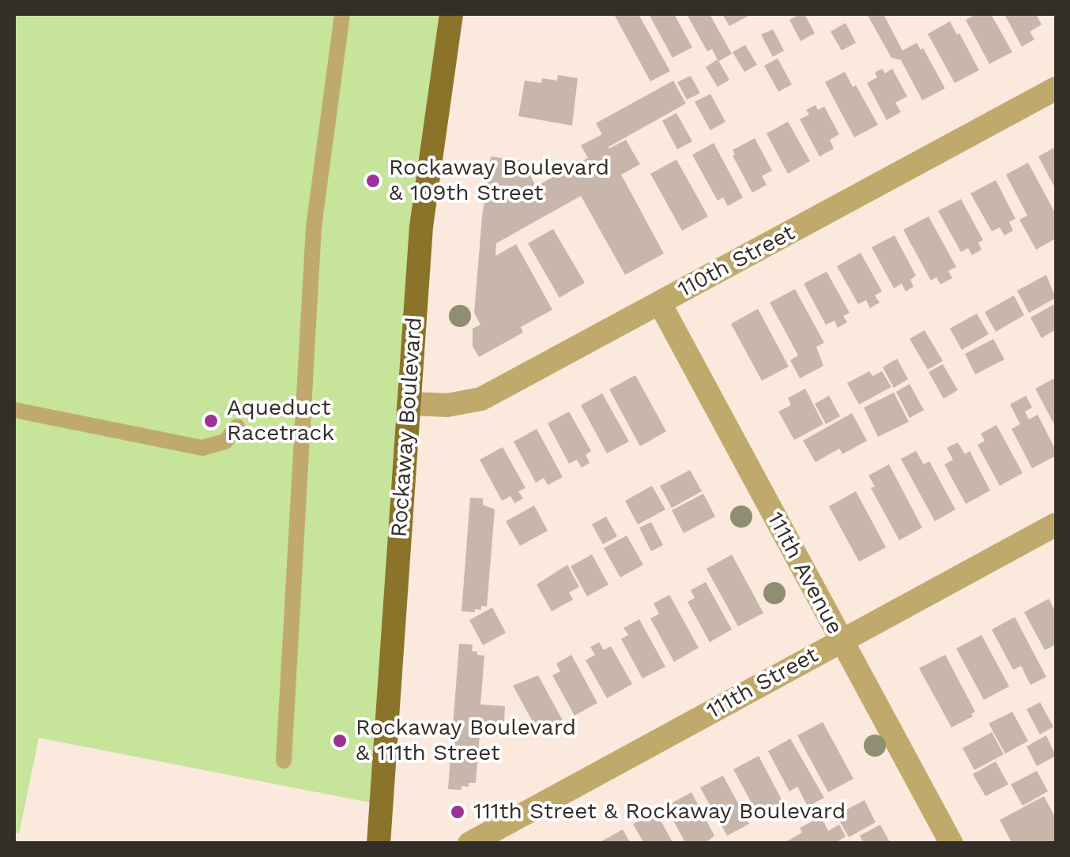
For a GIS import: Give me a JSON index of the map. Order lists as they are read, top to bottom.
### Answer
{
  "streets": {
    "main road": ["Rockaway Boulevard"],
    "street": ["110th Street", "111th Avenue", "111th Street"]
  },
  "crossings": [
    ["110th Street", "Rockaway Boulevard"],
    ["110th Street", "111th Avenue"],
    ["111th Avenue", "111th Street"]
  ],
  "places": [
    "Rockaway Boulevard & 109th Street",
    "Aqueduct Racetrack",
    "Rockaway Boulevard & 111th Street",
    "111th Street & Rockaway Boulevard"
  ]
}
